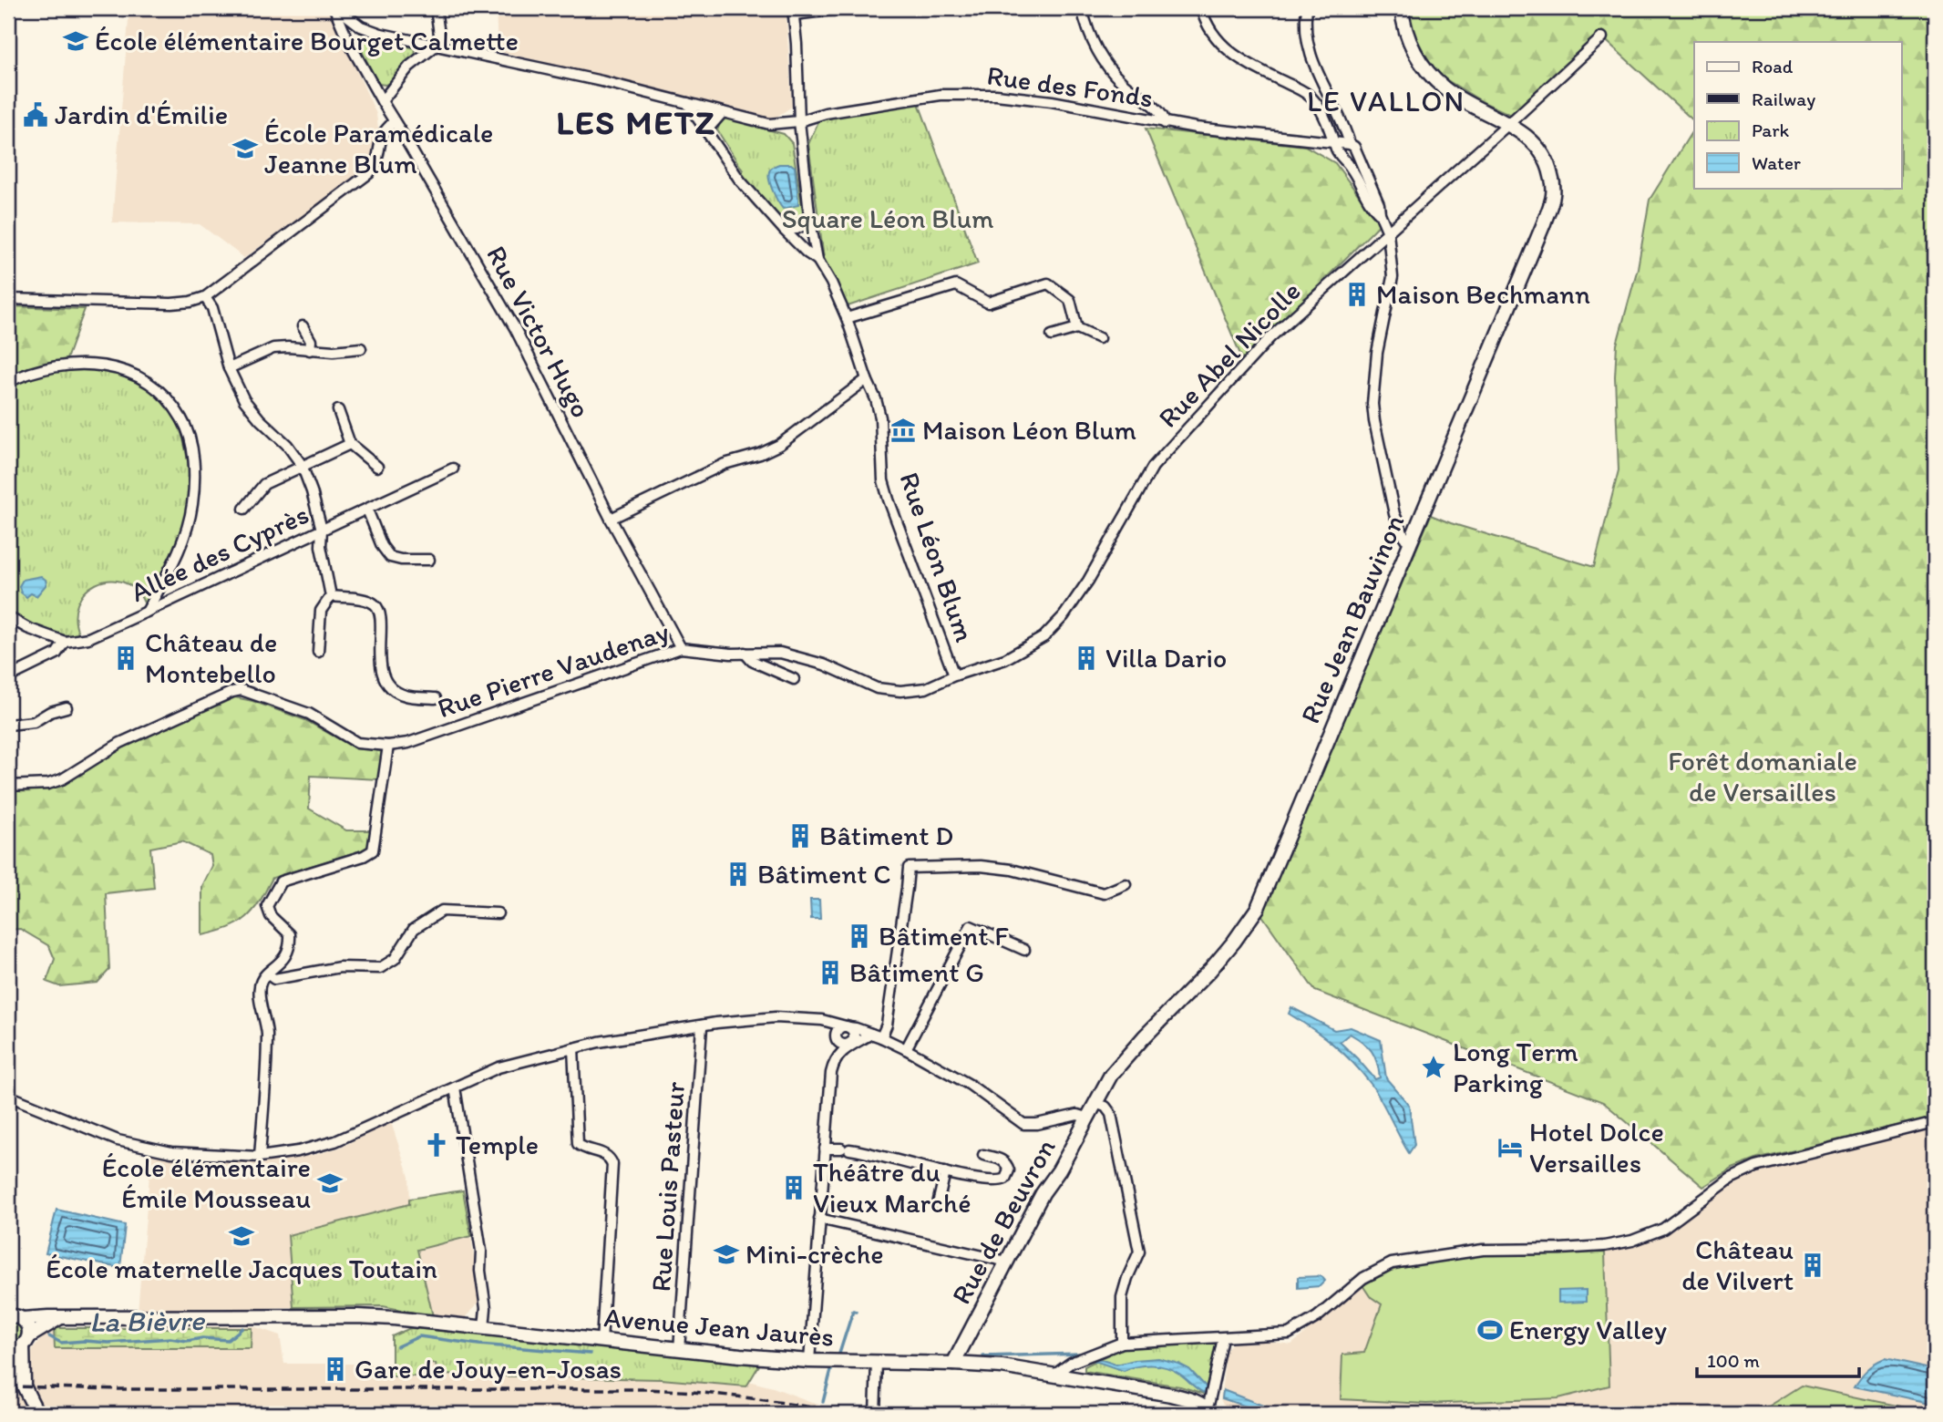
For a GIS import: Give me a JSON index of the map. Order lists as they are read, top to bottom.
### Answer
{
  "streets": {
    "main road": ["Rue Jean Bauvinon", "Rue de Beuvron", "Avenue Jean Jaurès"],
    "street": [
      "Rue des Fonds",
      "Rue Victor Hugo",
      "Rue Abel Nicolle",
      "Allée des Cyprès",
      "Rue Léon Blum",
      "Rue Pierre Vaudenay",
      "Rue Louis Pasteur"
    ]
  },
  "crossings": [
    ["Rue des Fonds", "Rue Victor Hugo"],
    ["Rue des Fonds", "Rue Léon Blum"],
    ["Rue Victor Hugo", "Rue Pierre Vaudenay"],
    ["Rue Abel Nicolle", "Rue Léon Blum"],
    ["Rue Abel Nicolle", "Rue Jean Bauvinon"],
    ["Rue Abel Nicolle", "Rue Pierre Vaudenay"],
    ["Rue Léon Blum", "Rue Pierre Vaudenay"],
    ["Rue Jean Bauvinon", "Rue de Beuvron"],
    ["Rue Louis Pasteur", "Avenue Jean Jaurès"],
    ["Rue de Beuvron", "Avenue Jean Jaurès"]
  ],
  "districts": ["LE VALLON", "LES METZ"],
  "water": ["La Bièvre"],
  "parks": ["Square Léon Blum", "Forêt domaniale de Versailles"],
  "places": {
    "school or university": [
      "École élémentaire Bourget Calmette",
      "École Paramédicale Jeanne Blum",
      "École élémentaire Émile Mousseau",
      "École maternelle Jacques Toutain",
      "Mini-crèche"
    ],
    "public building": ["Jardin d'Émilie"],
    "building": [
      "Maison Bechmann",
      "Château de Montebello",
      "Villa Dario",
      "Bâtiment D",
      "Bâtiment C",
      "Bâtiment F",
      "Bâtiment G",
      "Théâtre du Vieux Marché",
      "Château de Vilvert",
      "Gare de Jouy-en-Josas"
    ],
    "museum": ["Maison Léon Blum"],
    "place": ["Long Term Parking"],
    "church": ["Temple"],
    "hotel": ["Hotel Dolce Versailles"],
    "sports": ["Energy Valley"]
  },
  "legend": [
    "Road",
    "Railway",
    "Park",
    "Water"
  ],
  "scale_bar": "100 m"
}
